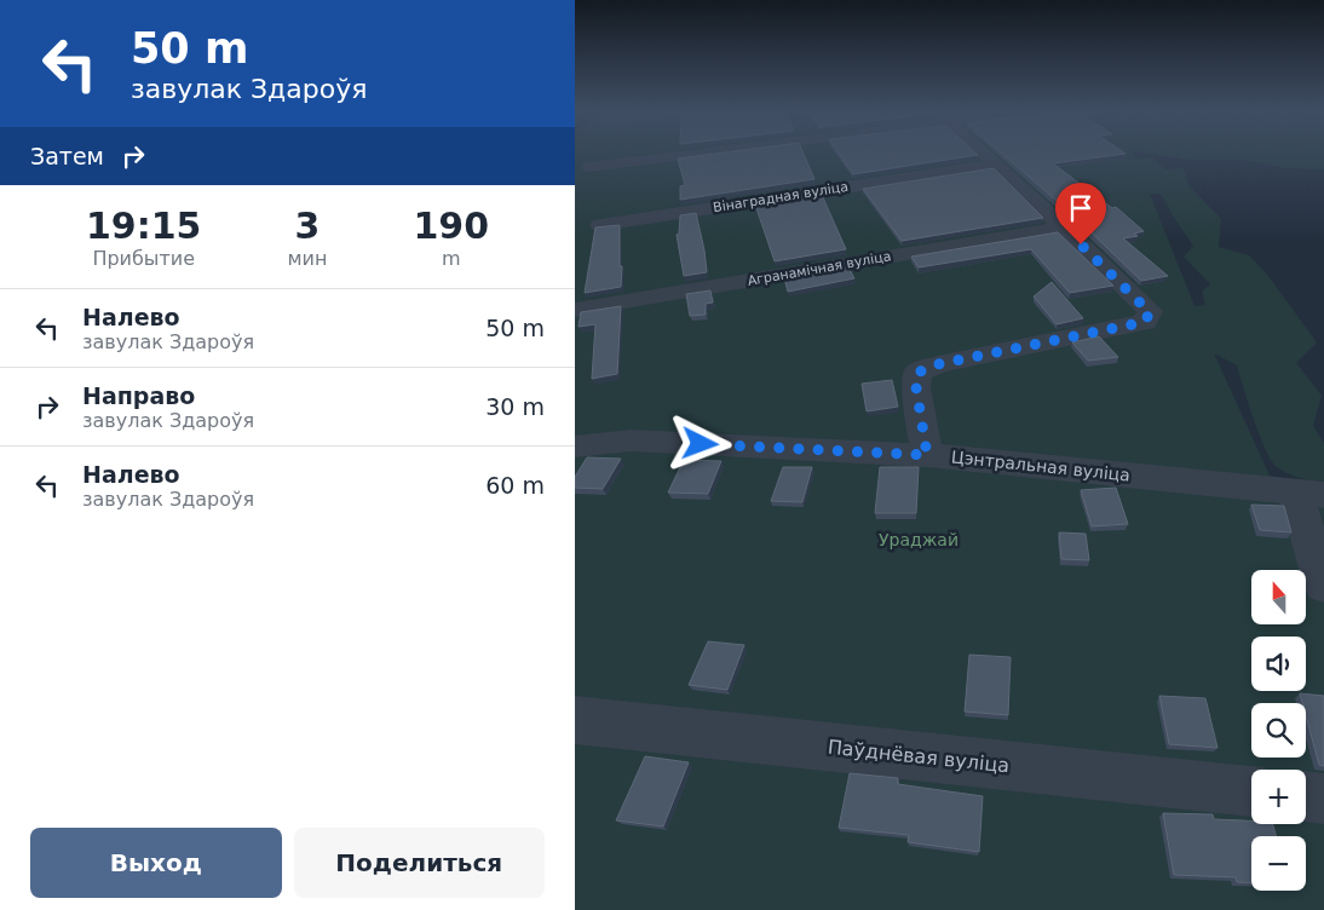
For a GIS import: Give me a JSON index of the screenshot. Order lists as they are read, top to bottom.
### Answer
{
  "streets": {
    "street": [
      "Вінаградная вуліца",
      "Агранамічная вуліца",
      "Цэнтральная вуліца",
      "Паўднёвая вуліца"
    ]
  },
  "parks": ["Ураджай"],
  "north": "top",
  "page": {
    "turn": ["50 m", "завулак Здароўя"],
    "then": "Затем",
    "eta": [
      "19:15",
      "Прибытие",
      "3",
      "мин",
      "190",
      "m"
    ],
    "list": [
      {
        "name": "Налево",
        "note": "завулак Здароўя",
        "value": "50 m"
      },
      {
        "name": "Направо",
        "note": "завулак Здароўя",
        "value": "30 m"
      },
      {
        "name": "Налево",
        "note": "завулак Здароўя",
        "value": "60 m"
      }
    ],
    "map_buttons": ["+", "−"],
    "buttons": ["Выход", "Поделиться"]
  }
}
